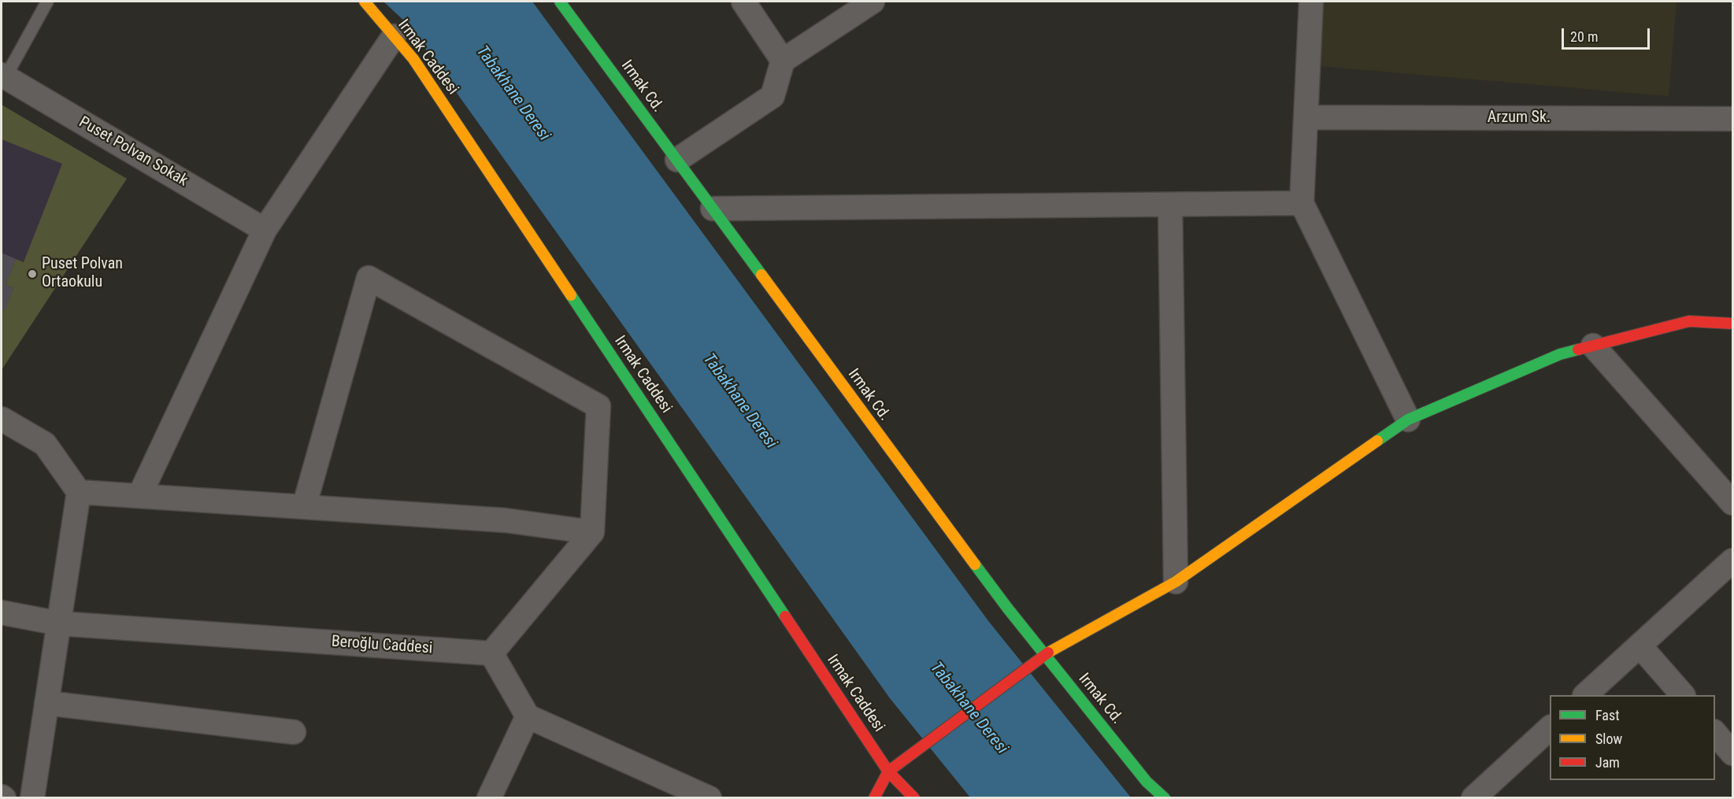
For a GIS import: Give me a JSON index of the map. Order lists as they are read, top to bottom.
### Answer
{
  "streets": {
    "street": [
      "Irmak Caddesi",
      "Irmak Cd.",
      "Arzum Sk.",
      "Puset Polvan Sokak",
      "Beroğlu Caddesi"
    ]
  },
  "water": ["Tabakhane Deresi"],
  "places": ["Puset Polvan Ortaokulu"],
  "legend": ["Fast", "Slow", "Jam"],
  "scale_bar": "20 m"
}
